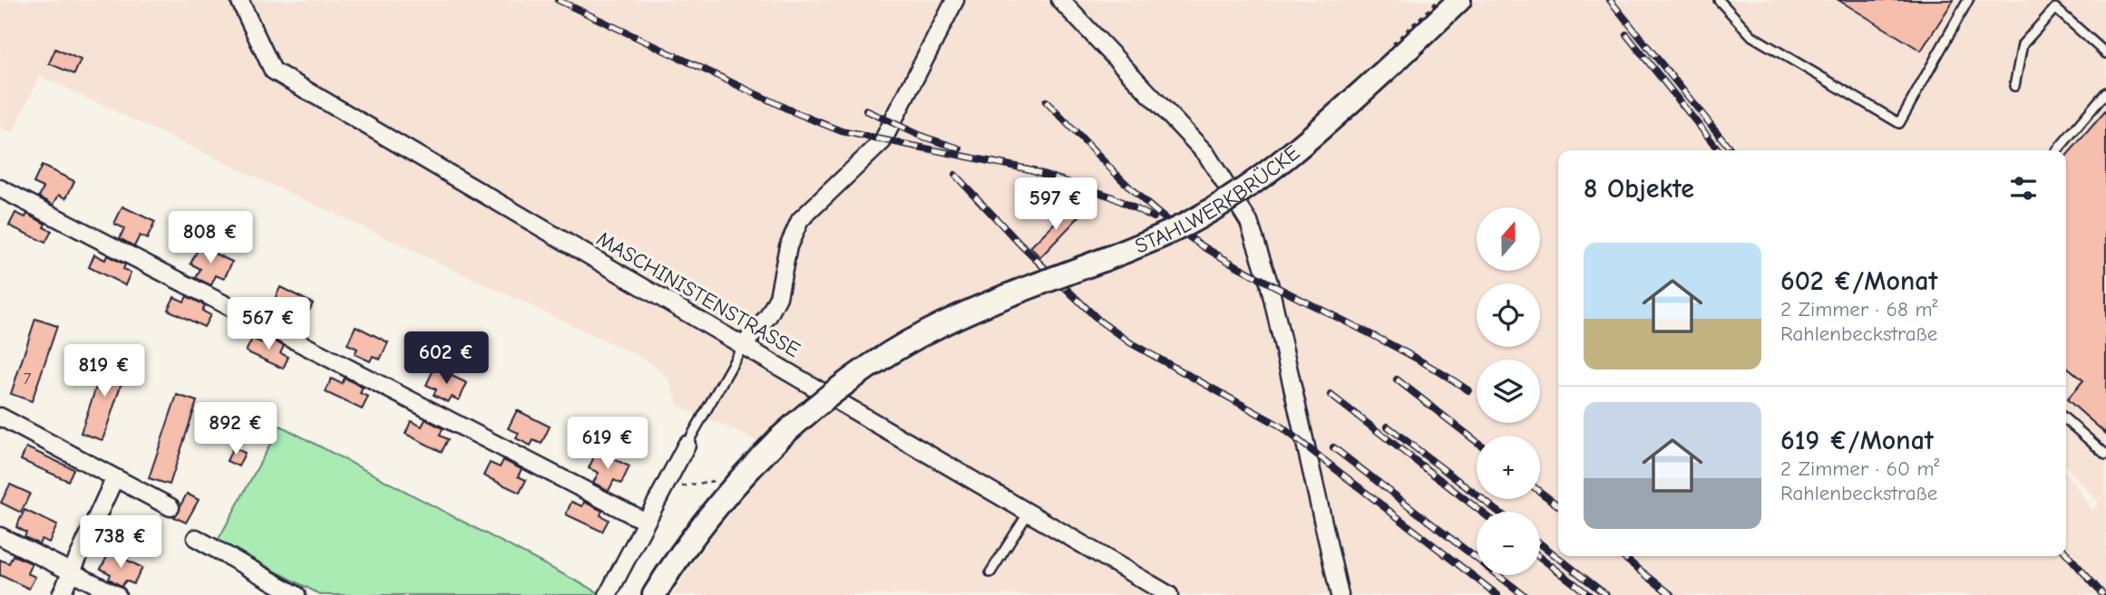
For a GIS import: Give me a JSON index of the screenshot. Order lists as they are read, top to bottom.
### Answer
{
  "streets": {
    "main road": ["STAHLWERKBRÜCKE"],
    "street": ["MASCHINISTENSTRASSE"]
  },
  "house_numbers": ["7"],
  "north": "top",
  "page": {
    "heading": "8 Objekte",
    "price": [
      "597 €",
      "808 €",
      "567 €",
      "602 €",
      "819 €",
      "892 €",
      "619 €",
      "738 €"
    ],
    "map_buttons": ["+", "−"],
    "list": [
      {
        "name": "602 €/Monat",
        "note": "2 Zimmer · 68 m² · Rahlenbeckstraße"
      },
      {
        "name": "619 €/Monat",
        "note": "2 Zimmer · 60 m² · Rahlenbeckstraße"
      }
    ]
  }
}
